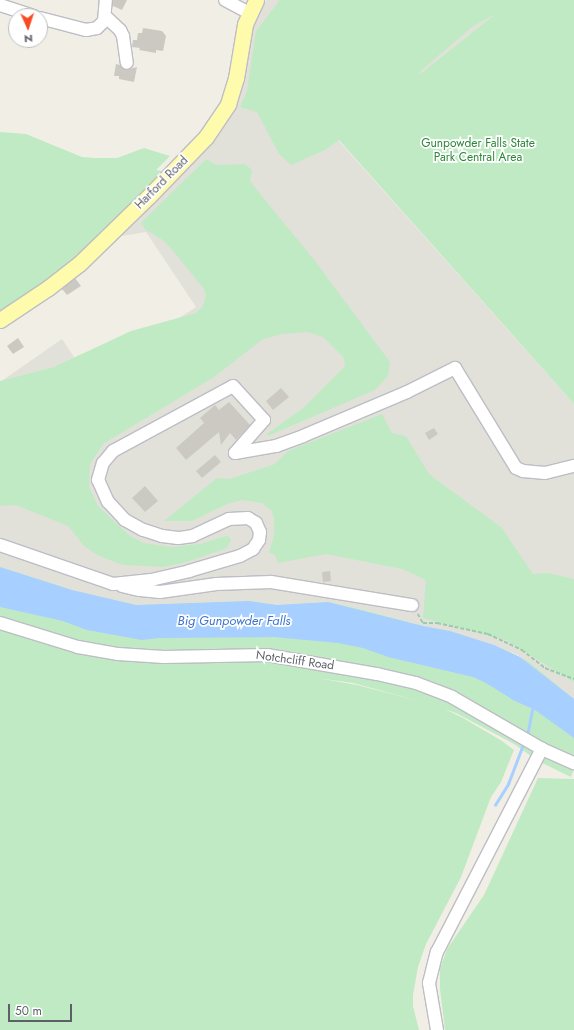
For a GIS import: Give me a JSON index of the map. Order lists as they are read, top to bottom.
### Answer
{
  "streets": {
    "main road": ["Harford Road"],
    "street": ["Notchcliff Road"]
  },
  "water": ["Big Gunpowder Falls"],
  "parks": ["Gunpowder Falls State Park Central Area"],
  "scale_bar": "50 m",
  "north": "bottom"
}
